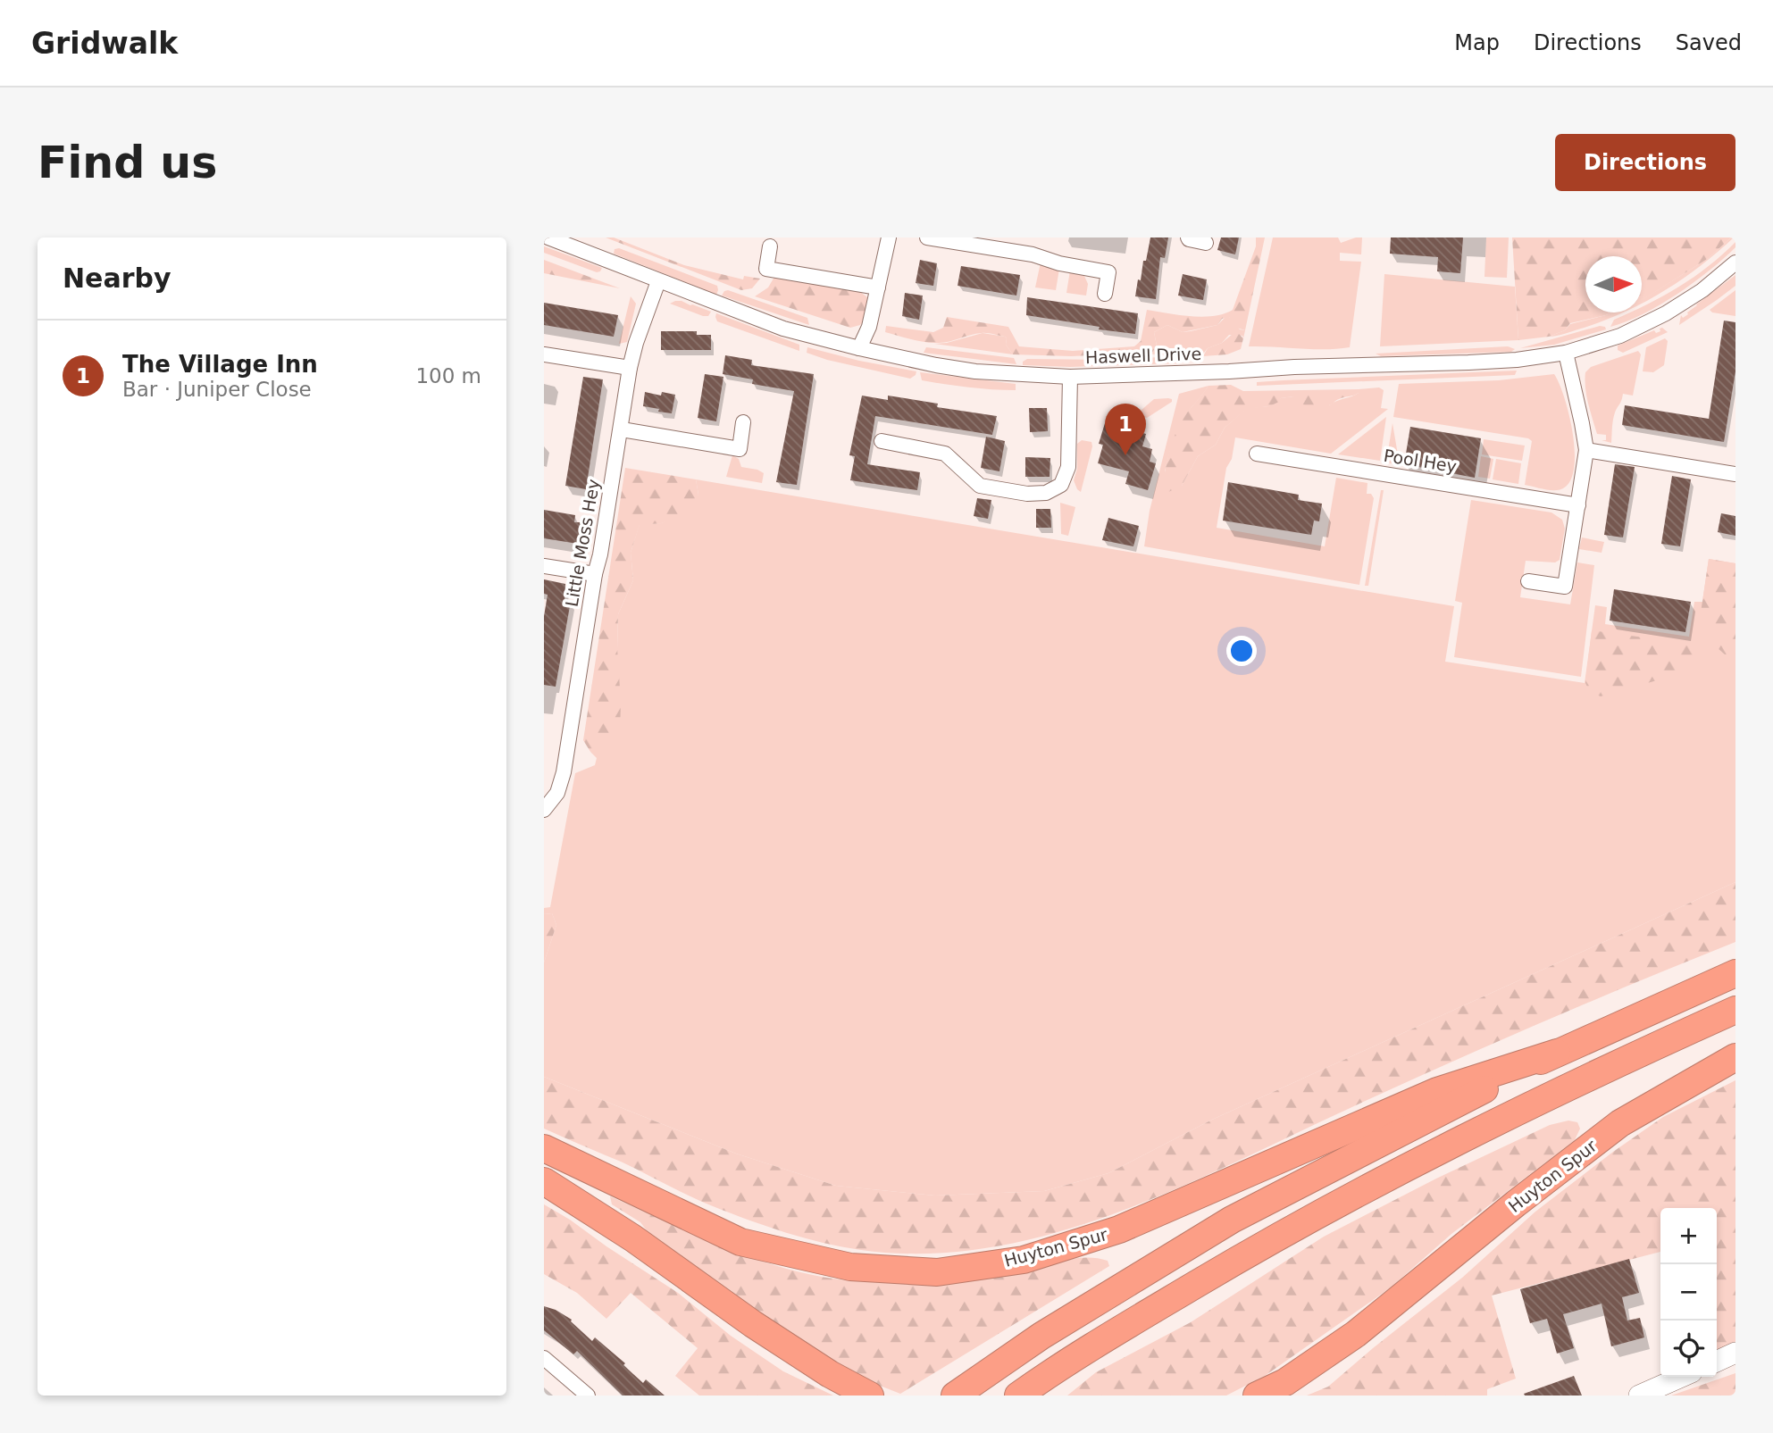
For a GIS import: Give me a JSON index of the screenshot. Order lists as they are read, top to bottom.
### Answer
{
  "streets": {
    "highway": ["Huyton Spur"],
    "street": ["Haswell Drive", "Pool Hey", "Little Moss Hey"]
  },
  "crossings": [
    ["Haswell Drive", "Little Moss Hey"]
  ],
  "north": "right",
  "page": {
    "header": "Gridwalk",
    "nav": ["Map", "Directions", "Saved"],
    "buttons": "Directions",
    "title": "Find us",
    "heading": "Nearby",
    "list": [
      {
        "mark": "1",
        "name": "The Village Inn",
        "note": "Bar · Juniper Close",
        "value": "100 m"
      }
    ],
    "pins": "1",
    "map_buttons": ["+", "−"]
  }
}
